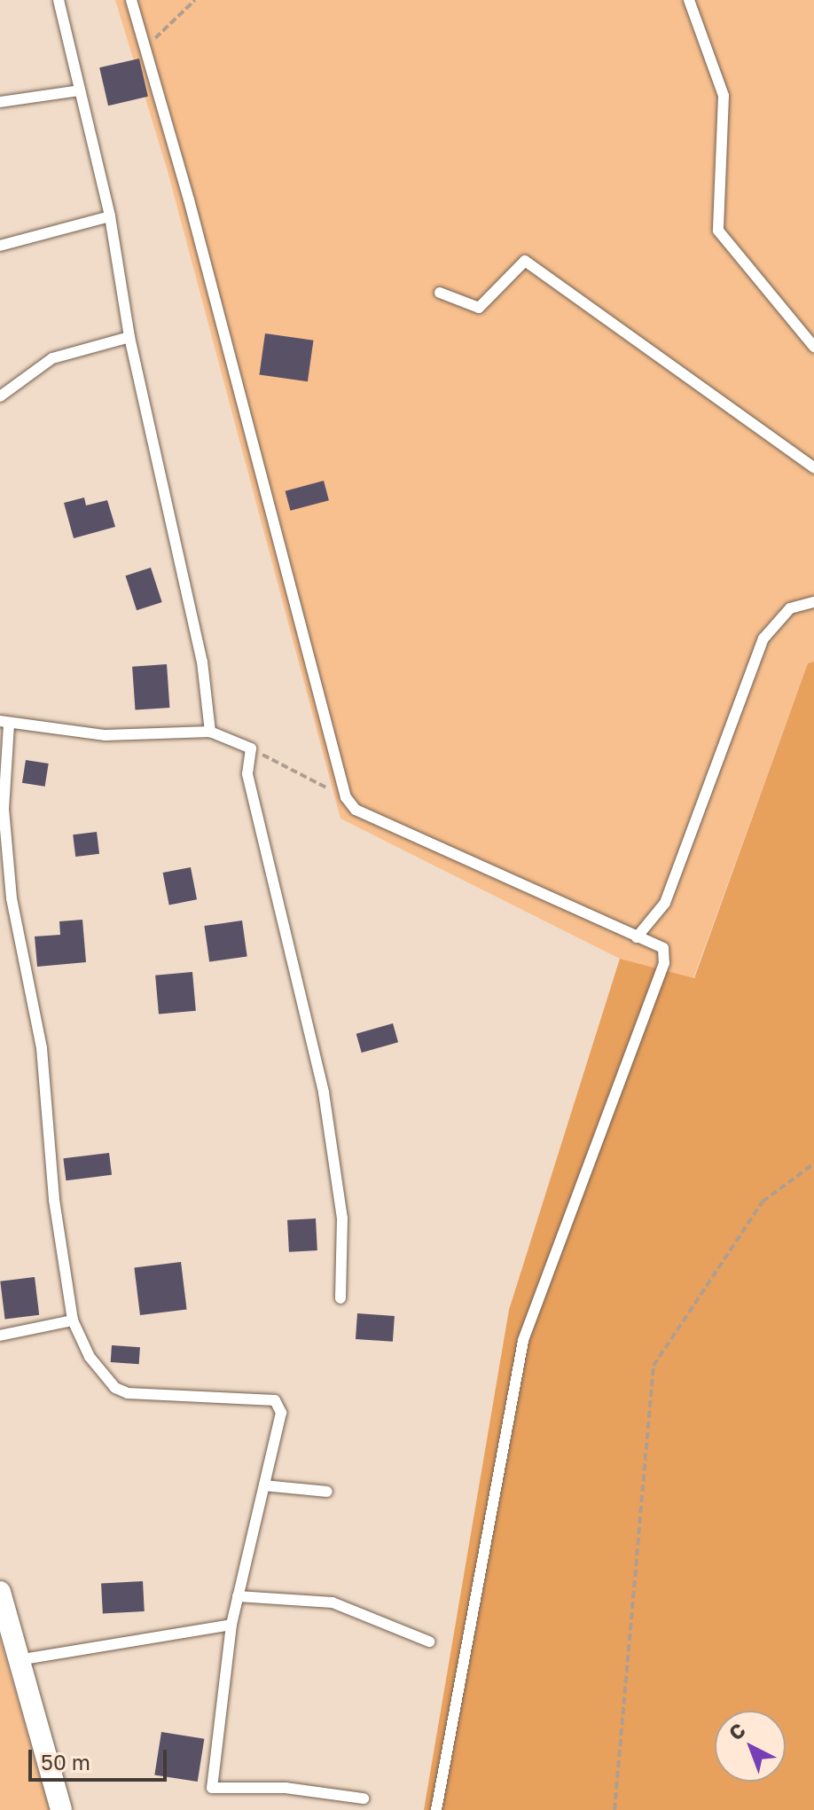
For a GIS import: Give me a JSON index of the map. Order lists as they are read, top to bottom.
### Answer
{
  "scale_bar": "50 m",
  "north": "top left"
}
